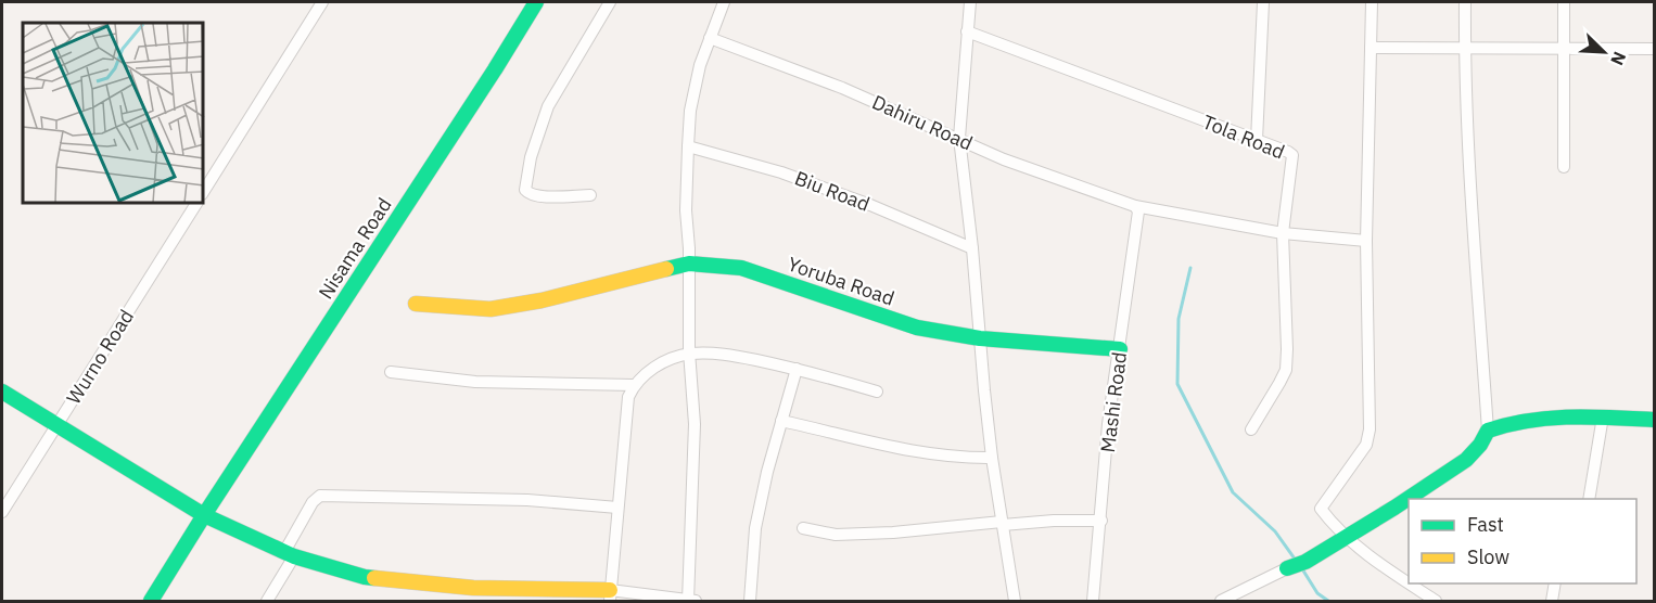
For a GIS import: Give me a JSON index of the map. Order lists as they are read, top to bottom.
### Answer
{
  "streets": {
    "street": [
      "Dahiru Road",
      "Tola Road",
      "Biu Road",
      "Nisama Road",
      "Yoruba Road",
      "Wurno Road",
      "Mashi Road"
    ]
  },
  "crossings": [
    ["Dahiru Road", "Tola Road"],
    ["Dahiru Road", "Mashi Road"],
    ["Yoruba Road", "Mashi Road"]
  ],
  "legend": ["Fast", "Slow"],
  "north": "bottom right"
}
